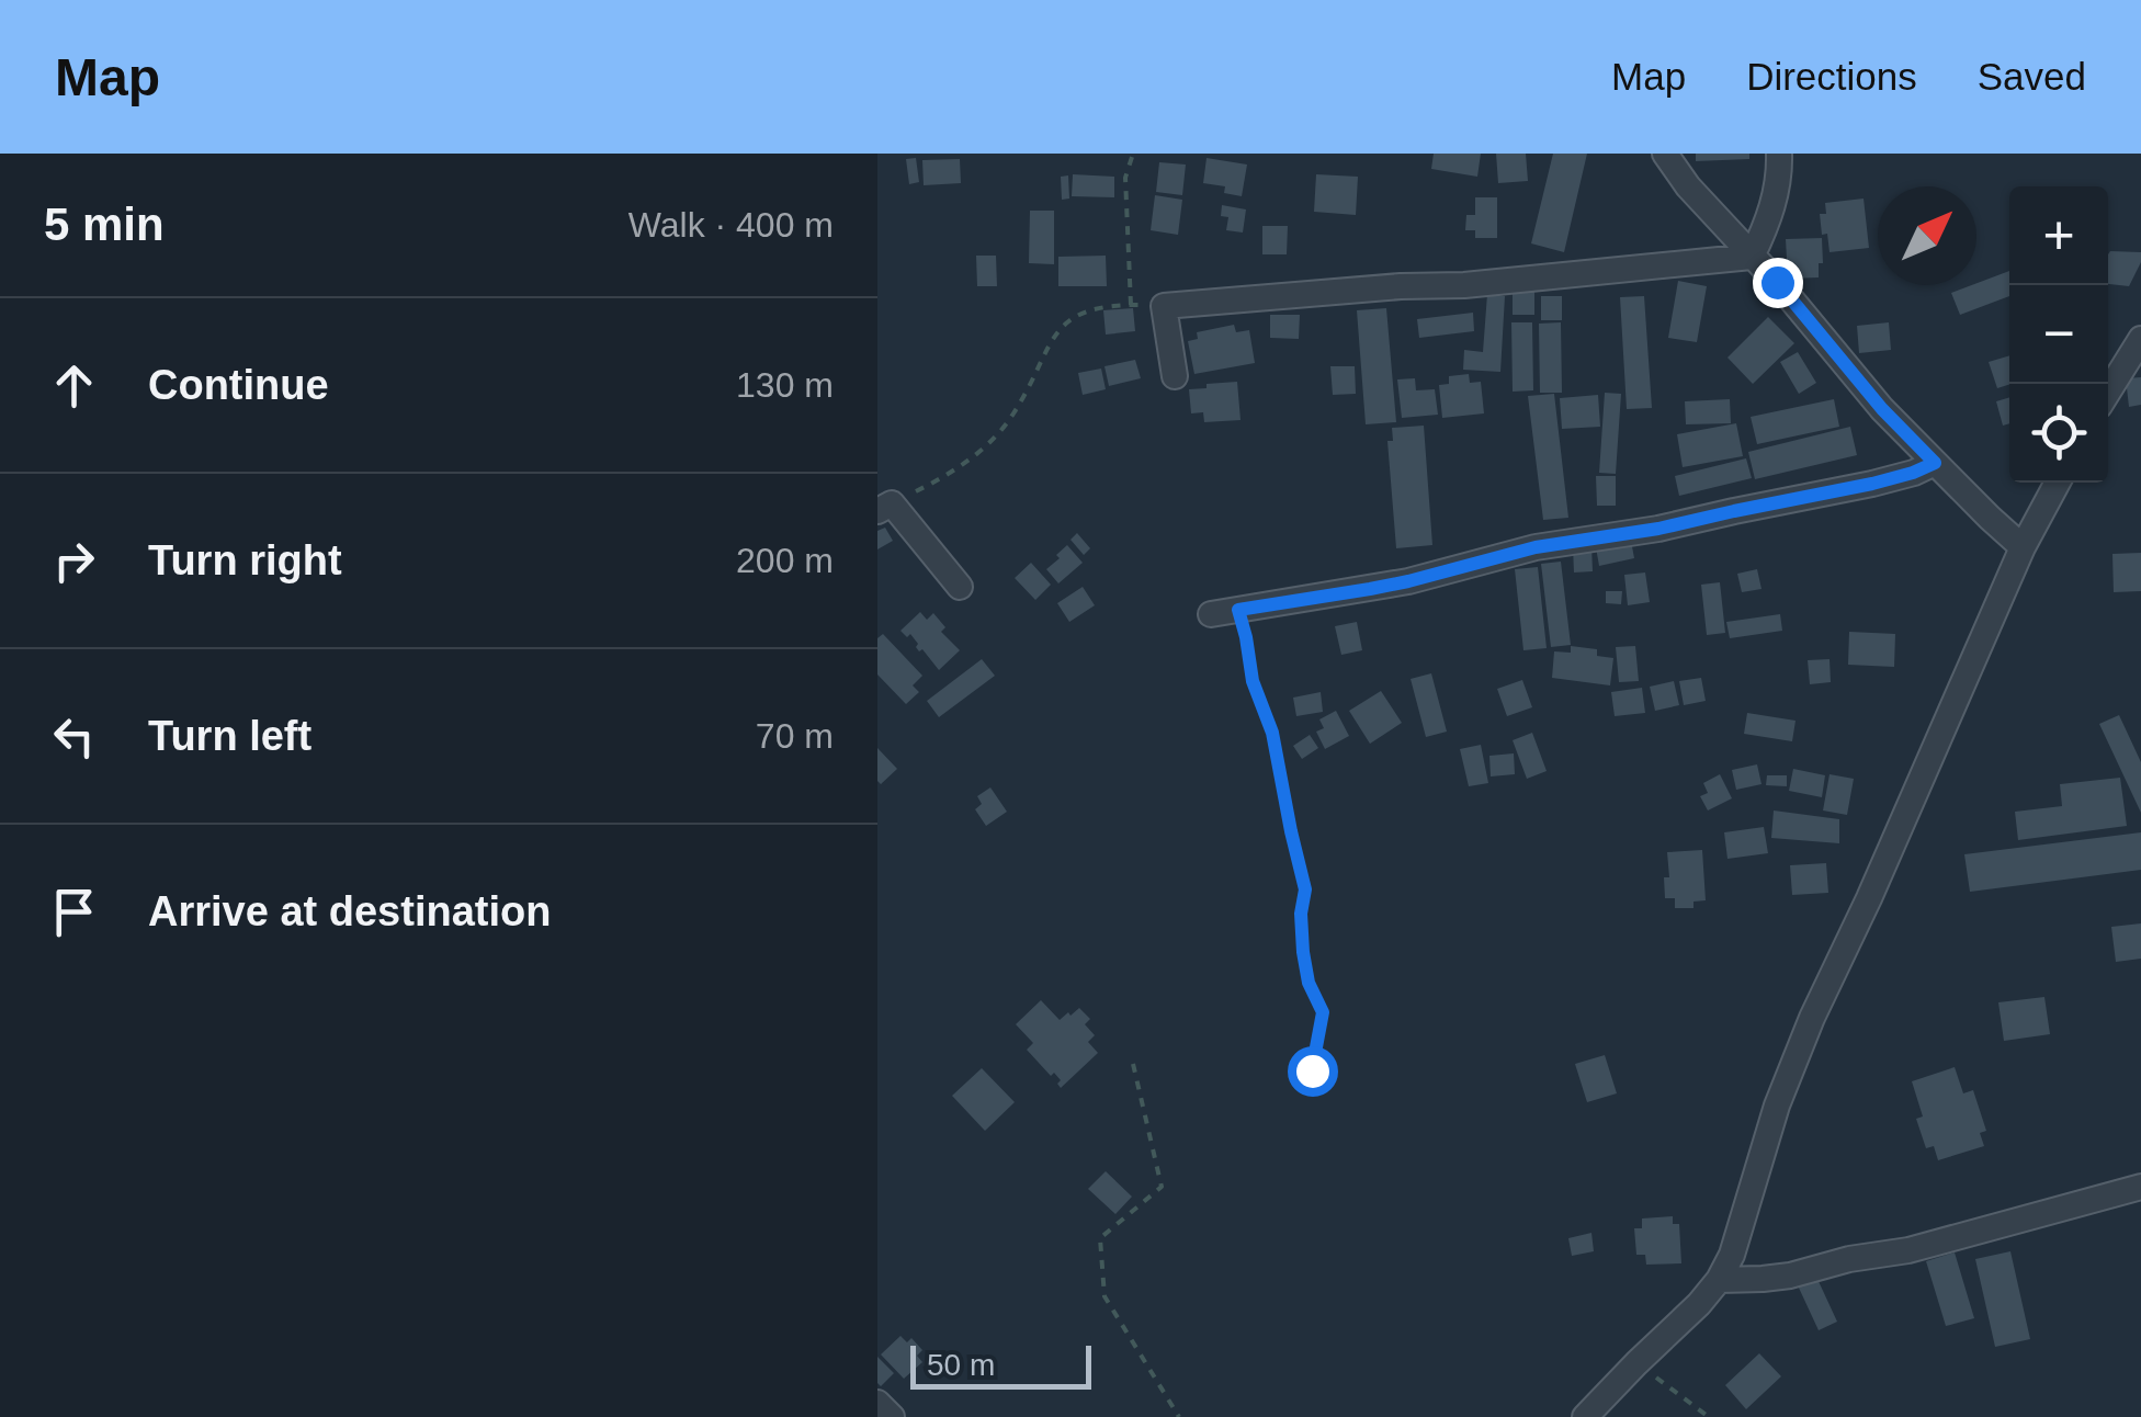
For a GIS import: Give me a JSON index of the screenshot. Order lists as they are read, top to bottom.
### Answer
{
  "scale_bar": "50 m",
  "north": "top right",
  "page": {
    "header": "Map",
    "nav": ["Map", "Directions", "Saved"],
    "heading": ["5 min", "Walk · 400 m"],
    "map_buttons": ["+", "−"],
    "list": [
      ["Continue", "130 m"],
      ["Turn right", "200 m"],
      ["Turn left", "70 m"],
      "Arrive at destination"
    ],
    "scale": "50 m"
  }
}
